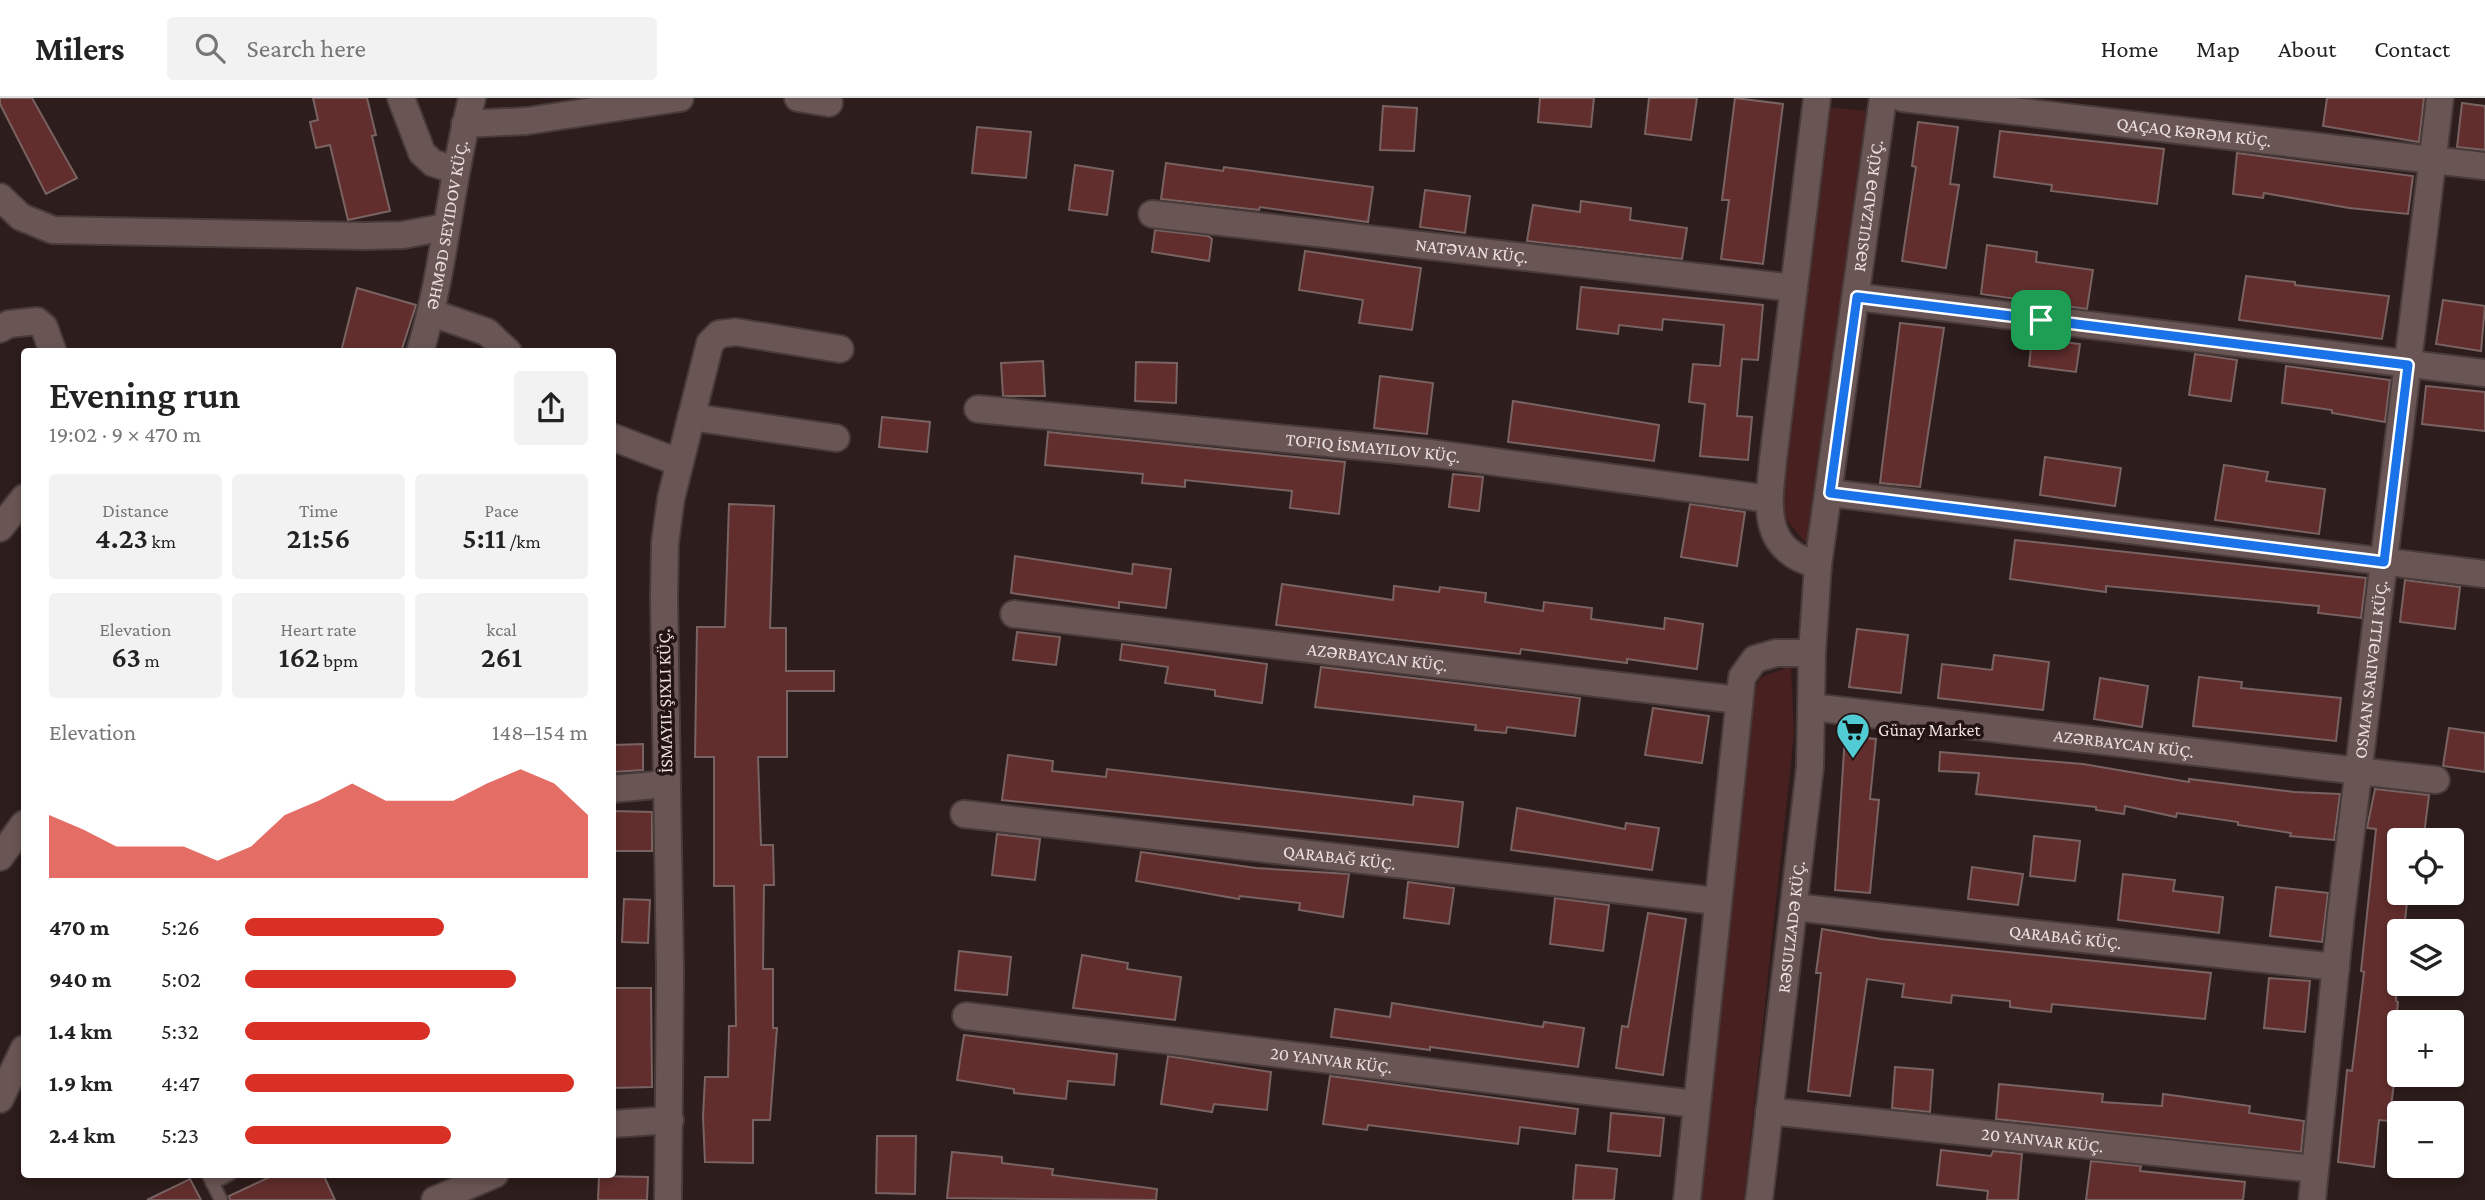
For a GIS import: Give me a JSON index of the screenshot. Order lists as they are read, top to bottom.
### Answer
{
  "streets": {
    "street": [
      "QAÇAQ KƏRƏM KÜÇ.",
      "RƏSULZADƏ KÜÇ.",
      "ƏHMƏD SEYIDOV KÜÇ.",
      "NATƏVAN KÜÇ.",
      "AZƏRBAYCAN KÜÇ.",
      "QARABAĞ KÜÇ.",
      "20 YANVAR KÜÇ."
    ]
  },
  "crossings": [
    ["RƏSULZADƏ KÜÇ.", "AZƏRBAYCAN KÜÇ."],
    ["RƏSULZADƏ KÜÇ.", "QARABAĞ KÜÇ."],
    ["RƏSULZADƏ KÜÇ.", "20 YANVAR KÜÇ."]
  ],
  "places": {
    "supermarket": ["Günay Market"]
  },
  "page": {
    "header": "Milers",
    "search": "Search here",
    "nav": [
      "Home",
      "Map",
      "About",
      "Contact"
    ],
    "heading": ["Evening run", "19:02 · 9 × 470 m"],
    "stats": [
      ["Distance", "4.23 km"],
      ["Time", "21:56"],
      ["Pace", "5:11 /km"],
      ["Elevation", "63 m"],
      ["Heart rate", "162 bpm"],
      ["kcal", "261"]
    ],
    "chart": ["Elevation", "148–154 m"],
    "map_buttons": ["+", "−"],
    "list": [
      {
        "name": "470 m",
        "note": "5:26"
      },
      {
        "name": "940 m",
        "note": "5:02"
      },
      {
        "name": "1.4 km",
        "note": "5:32"
      },
      {
        "name": "1.9 km",
        "note": "4:47"
      },
      {
        "name": "2.4 km",
        "note": "5:23"
      }
    ]
  }
}
